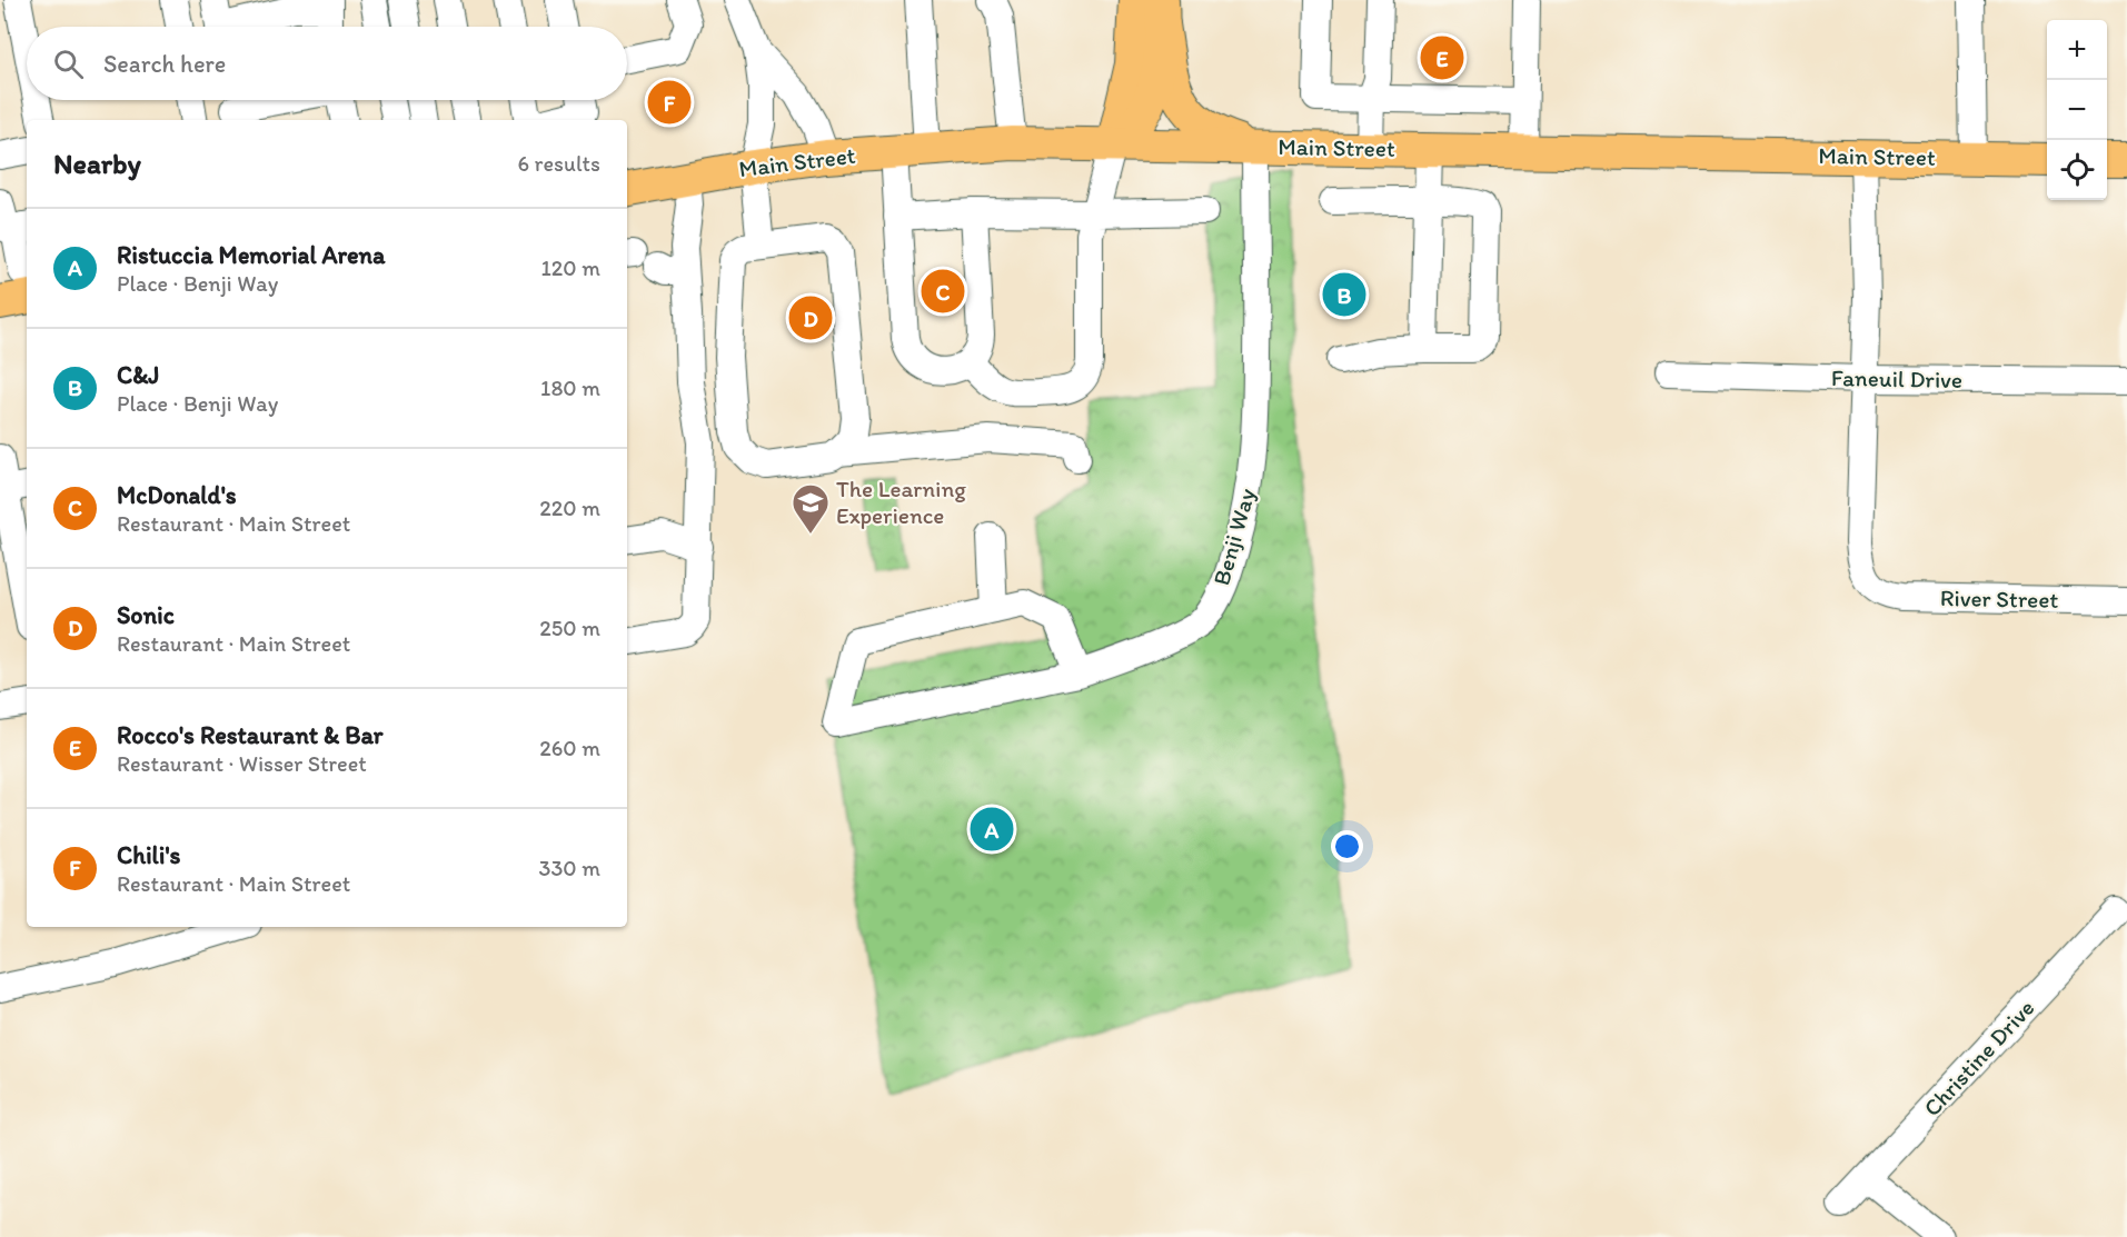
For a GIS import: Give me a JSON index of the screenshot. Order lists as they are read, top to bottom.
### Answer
{
  "streets": {
    "main road": ["Main Street"],
    "street": [
      "Faneuil Drive",
      "Benji Way",
      "River Street",
      "Christine Drive"
    ]
  },
  "crossings": [
    ["Main Street", "Benji Way"],
    ["Faneuil Drive", "River Street"]
  ],
  "places": {
    "school or university": ["The Learning Experience"]
  },
  "page": {
    "map_buttons": ["+", "−"],
    "search": "Search here",
    "pins": [
      "E",
      "F",
      "C",
      "B",
      "D",
      "A"
    ],
    "heading": ["Nearby", "6 results"],
    "list": [
      {
        "mark": "A",
        "name": "Ristuccia Memorial Arena",
        "note": "Place · Benji Way",
        "value": "120 m"
      },
      {
        "mark": "B",
        "name": "C&J",
        "note": "Place · Benji Way",
        "value": "180 m"
      },
      {
        "mark": "C",
        "name": "McDonald's",
        "note": "Restaurant · Main Street",
        "value": "220 m"
      },
      {
        "mark": "D",
        "name": "Sonic",
        "note": "Restaurant · Main Street",
        "value": "250 m"
      },
      {
        "mark": "E",
        "name": "Rocco's Restaurant & Bar",
        "note": "Restaurant · Wisser Street",
        "value": "260 m"
      },
      {
        "mark": "F",
        "name": "Chili's",
        "note": "Restaurant · Main Street",
        "value": "330 m"
      }
    ]
  }
}
